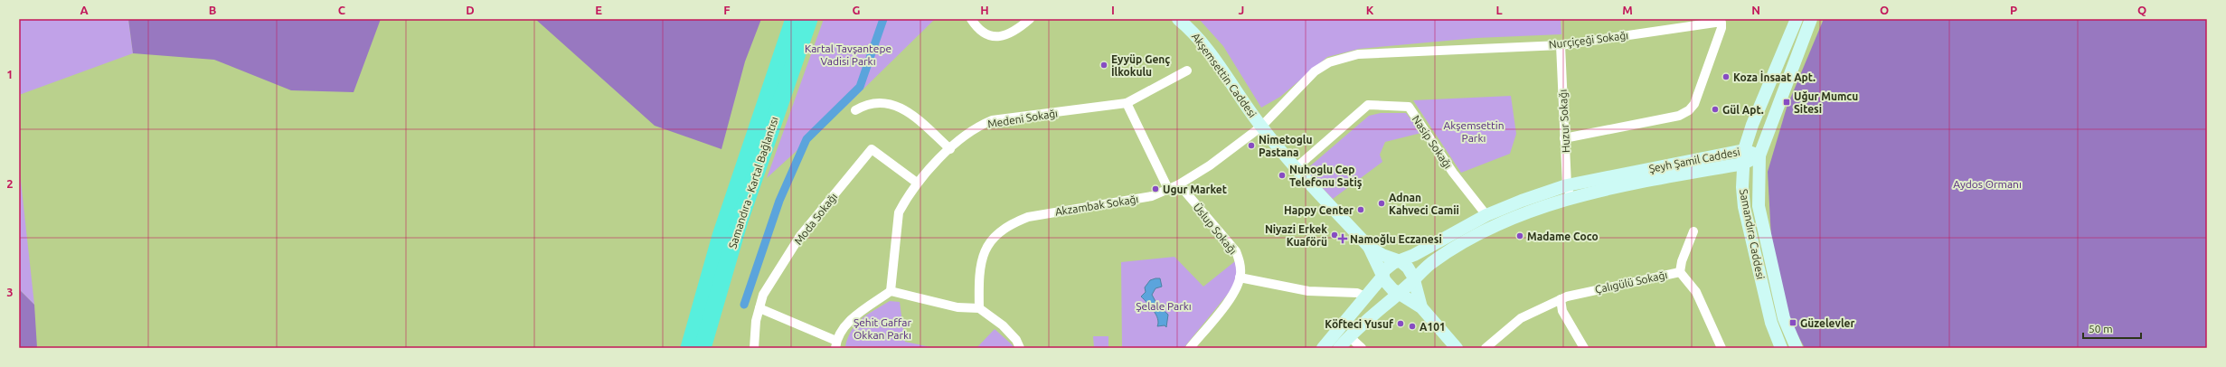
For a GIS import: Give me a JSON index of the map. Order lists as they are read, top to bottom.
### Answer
{
  "streets": {
    "highway": ["Samandıra - Kartal Bağlantısı"],
    "street": [
      "Nurçiçeği Sokağı",
      "Akşemsettin Caddesi",
      "Medeni Sokağı",
      "Huzur Sokağı",
      "Nasip Sokağı",
      "Şeyh Şamil Caddesi",
      "Akzambak Sokağı",
      "Moda Sokağı",
      "Üslup Sokağı",
      "Samandıra Caddesi",
      "Çalıgülü Sokağı"
    ]
  },
  "crossings": [
    ["Nurçiçeği Sokağı", "Akşemsettin Caddesi"],
    ["Nurçiçeği Sokağı", "Huzur Sokağı"],
    ["Nurçiçeği Sokağı", "Akzambak Sokağı"],
    ["Akşemsettin Caddesi", "Nasip Sokağı"],
    ["Akşemsettin Caddesi", "Şeyh Şamil Caddesi"],
    ["Akşemsettin Caddesi", "Akzambak Sokağı"],
    ["Medeni Sokağı", "Moda Sokağı"],
    ["Huzur Sokağı", "Şeyh Şamil Caddesi"],
    ["Nasip Sokağı", "Şeyh Şamil Caddesi"],
    ["Şeyh Şamil Caddesi", "Samandıra Caddesi"],
    ["Akzambak Sokağı", "Üslup Sokağı"]
  ],
  "parks": [
    "Kartal Tavşantepe Vadisi Parkı",
    "Akşemsettin Parkı",
    "Aydos Ormanı",
    "Şelale Parkı",
    "Şehit Gaffar Okkan Parkı"
  ],
  "places": {
    "other": [
      "Eyyüp Genç İlkokulu",
      "Koza İnsaat Apt.",
      "Gül Apt.",
      "Nimetoglu Pastana",
      "Nuhoglu Cep Telefonu Satiş",
      "Ugur Market",
      "Adnan Kahveci Camii",
      "Happy Center",
      "Niyazi Erkek Kuaförü",
      "Madame Coco",
      "Köfteci Yusuf",
      "A101"
    ],
    "transit": ["Uğur Mumcu Sitesi", "Güzelevler"],
    "health": ["Namoğlu Eczanesi"]
  },
  "scale_bar": "50 m",
  "grid": {
    "columns": [
      "A",
      "B",
      "C",
      "D",
      "E",
      "F",
      "G",
      "H",
      "I",
      "J",
      "K",
      "L",
      "M",
      "N",
      "O",
      "P",
      "Q"
    ],
    "rows": ["1", "2", "3"]
  }
}
